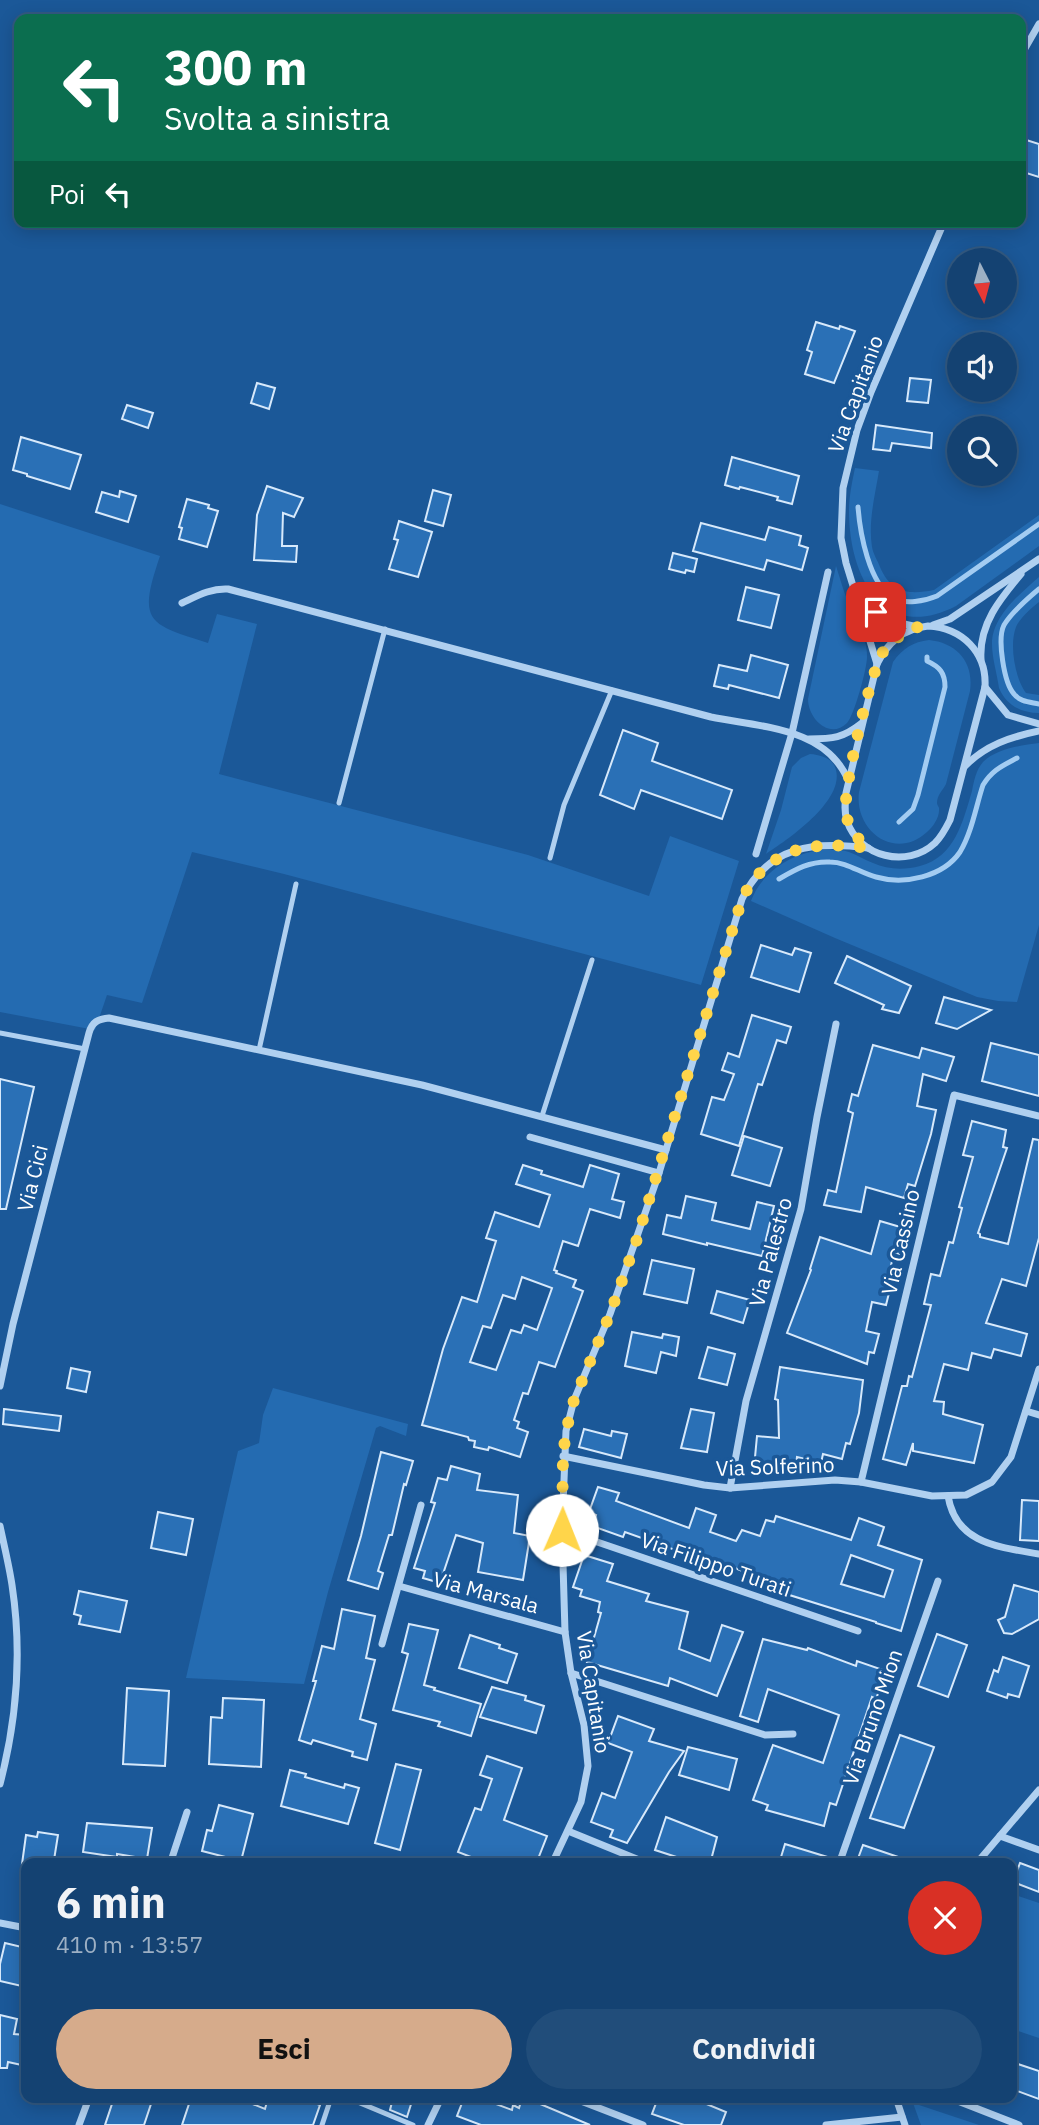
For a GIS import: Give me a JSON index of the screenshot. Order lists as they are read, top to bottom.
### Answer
{
  "streets": {
    "street": [
      "Via Capitanio",
      "Via Cici",
      "Via Cassino",
      "Via Palestro",
      "Via Solferino",
      "Via Filippo Turati",
      "Via Marsala",
      "Via Bruno Mion"
    ]
  },
  "crossings": [
    ["Via Capitanio", "Via Solferino"],
    ["Via Capitanio", "Via Filippo Turati"],
    ["Via Capitanio", "Via Marsala"],
    ["Via Cassino", "Via Solferino"],
    ["Via Palestro", "Via Solferino"]
  ],
  "north": "bottom",
  "page": {
    "turn": ["300 m", "Svolta a sinistra"],
    "then": "Poi",
    "heading": ["6 min", "410 m · 13:57"],
    "buttons": ["Esci", "Condividi"]
  }
}
